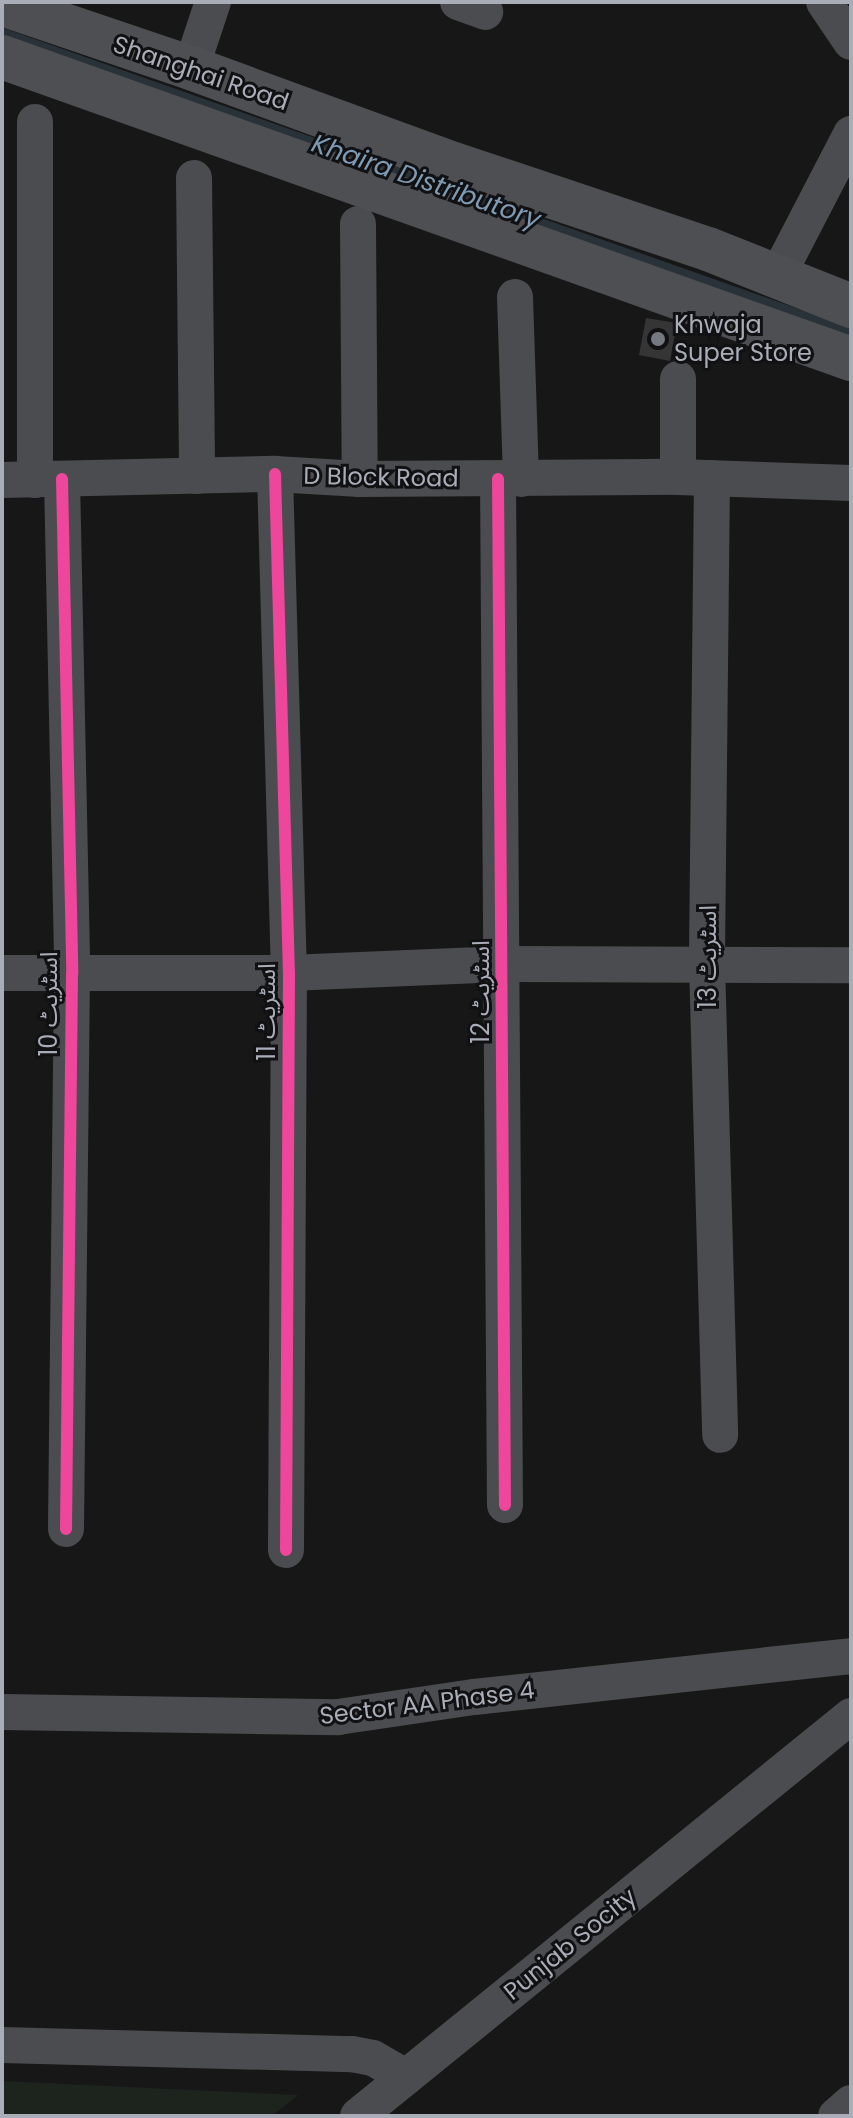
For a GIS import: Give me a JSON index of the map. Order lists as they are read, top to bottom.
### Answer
{
  "streets": {
    "main road": ["Shanghai Road"],
    "street": [
      "D Block Road",
      "اسٹریٹ 13",
      "اسٹریٹ 12",
      "اسٹریٹ 10",
      "اسٹریٹ 11",
      "Sector AA Phase 4",
      "Punjab Socity"
    ]
  },
  "crossings": [
    ["D Block Road", "اسٹریٹ 13"],
    ["D Block Road", "اسٹریٹ 12"],
    ["D Block Road", "اسٹریٹ 10"],
    ["D Block Road", "اسٹریٹ 11"]
  ],
  "water": ["Khaira Distributory"],
  "places": ["Khwaja Super Store"]
}
